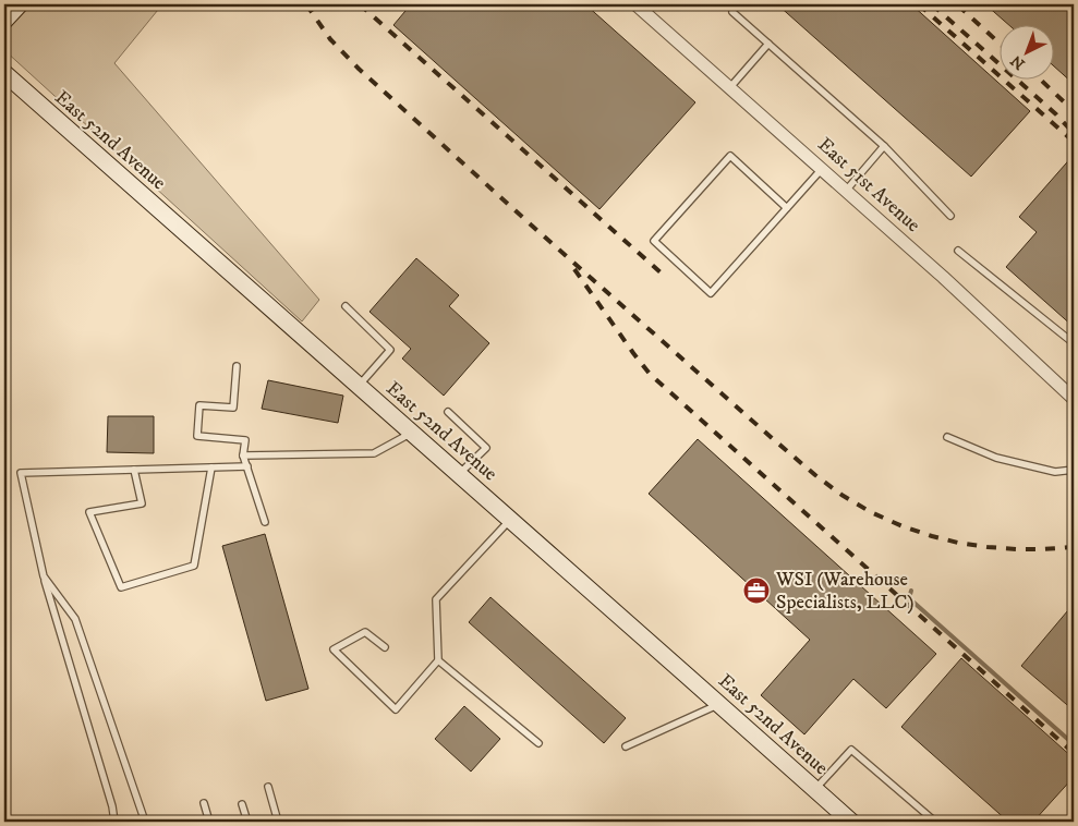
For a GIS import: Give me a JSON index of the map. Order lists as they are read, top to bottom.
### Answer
{
  "streets": {
    "street": ["East 52nd Avenue", "East 51st Avenue"]
  },
  "places": {
    "office": ["WSI (Warehouse Specialists, LLC)"]
  },
  "north": "bottom left"
}
